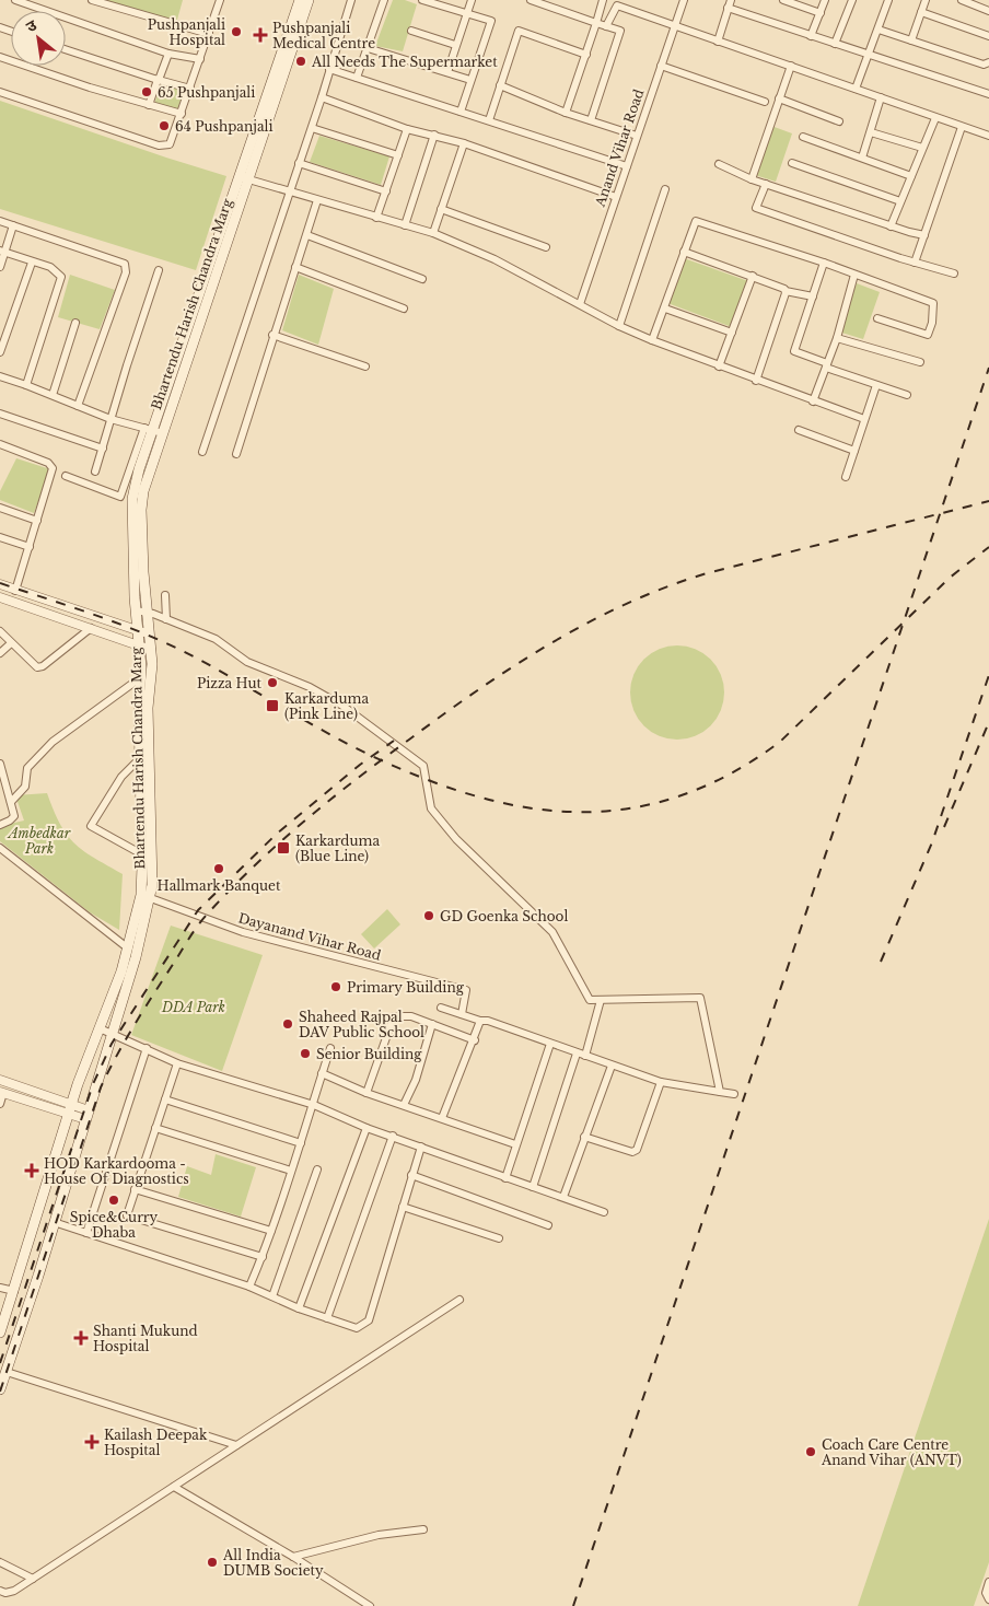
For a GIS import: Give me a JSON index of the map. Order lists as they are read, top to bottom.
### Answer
{
  "streets": {
    "main road": ["Bhartendu Harish Chandra Marg"],
    "street": ["Anand Vihar Road", "Dayanand Vihar Road"]
  },
  "crossings": [
    ["Bhartendu Harish Chandra Marg", "Dayanand Vihar Road"]
  ],
  "parks": ["Ambedkar Park", "DDA Park"],
  "places": {
    "other": [
      "Pushpanjali Hospital",
      "All Needs The Supermarket",
      "65 Pushpanjali",
      "64 Pushpanjali",
      "Pizza Hut",
      "Hallmark Banquet",
      "GD Goenka School",
      "Primary Building",
      "Shaheed Rajpal DAV Public School",
      "Senior Building",
      "Spice&Curry Dhaba",
      "Coach Care Centre Anand Vihar (ANVT)",
      "All India DUMB Society"
    ],
    "health": [
      "Pushpanjali Medical Centre",
      "HOD Karkardooma - House Of Diagnostics",
      "Shanti Mukund Hospital",
      "Kailash Deepak Hospital"
    ],
    "transit": ["Karkarduma (Pink Line)", "Karkarduma (Blue Line)"]
  },
  "north": "top left"
}
